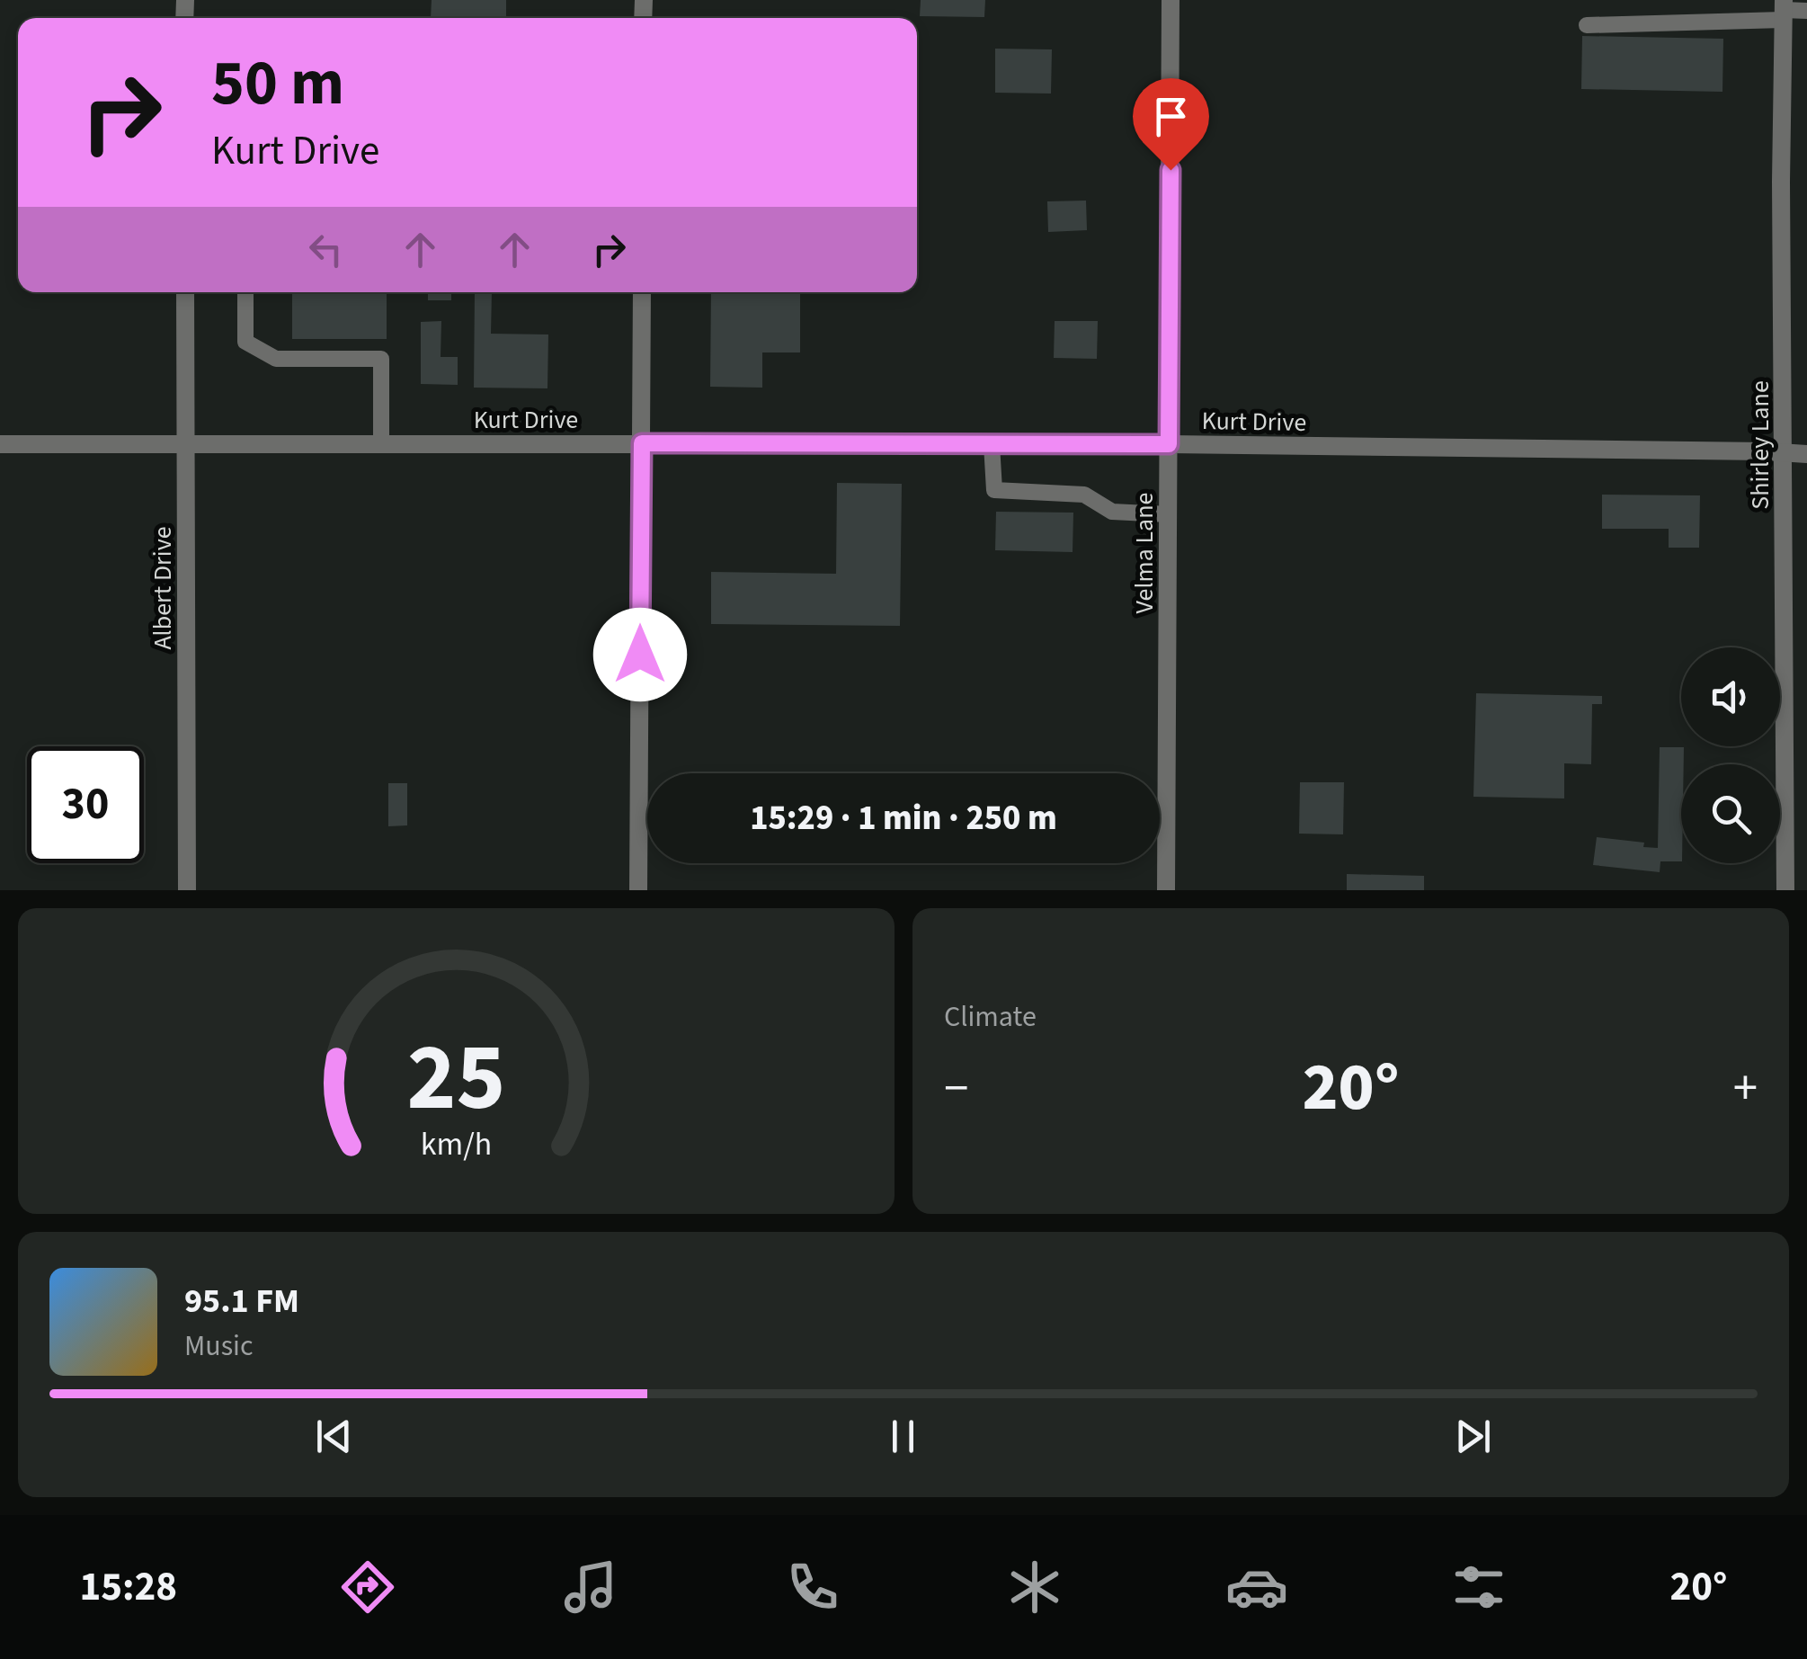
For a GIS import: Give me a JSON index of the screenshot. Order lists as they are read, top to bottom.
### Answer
{
  "streets": {
    "street": [
      "Kurt Drive",
      "Shirley Lane",
      "Velma Lane",
      "Albert Drive"
    ]
  },
  "crossings": [
    ["Kurt Drive", "Shirley Lane"],
    ["Kurt Drive", "Velma Lane"],
    ["Kurt Drive", "Albert Drive"]
  ],
  "page": {
    "turn": ["50 m", "Kurt Drive"],
    "limit": "30",
    "trip": "15:29 · 1 min · 250 m",
    "tile": "Climate",
    "heat": ["−", "20°", "+"],
    "song": ["95.1 FM", "Music"],
    "tabs": ["15:28", "20°"],
    "gauge": ["25", "km/h"]
  }
}
